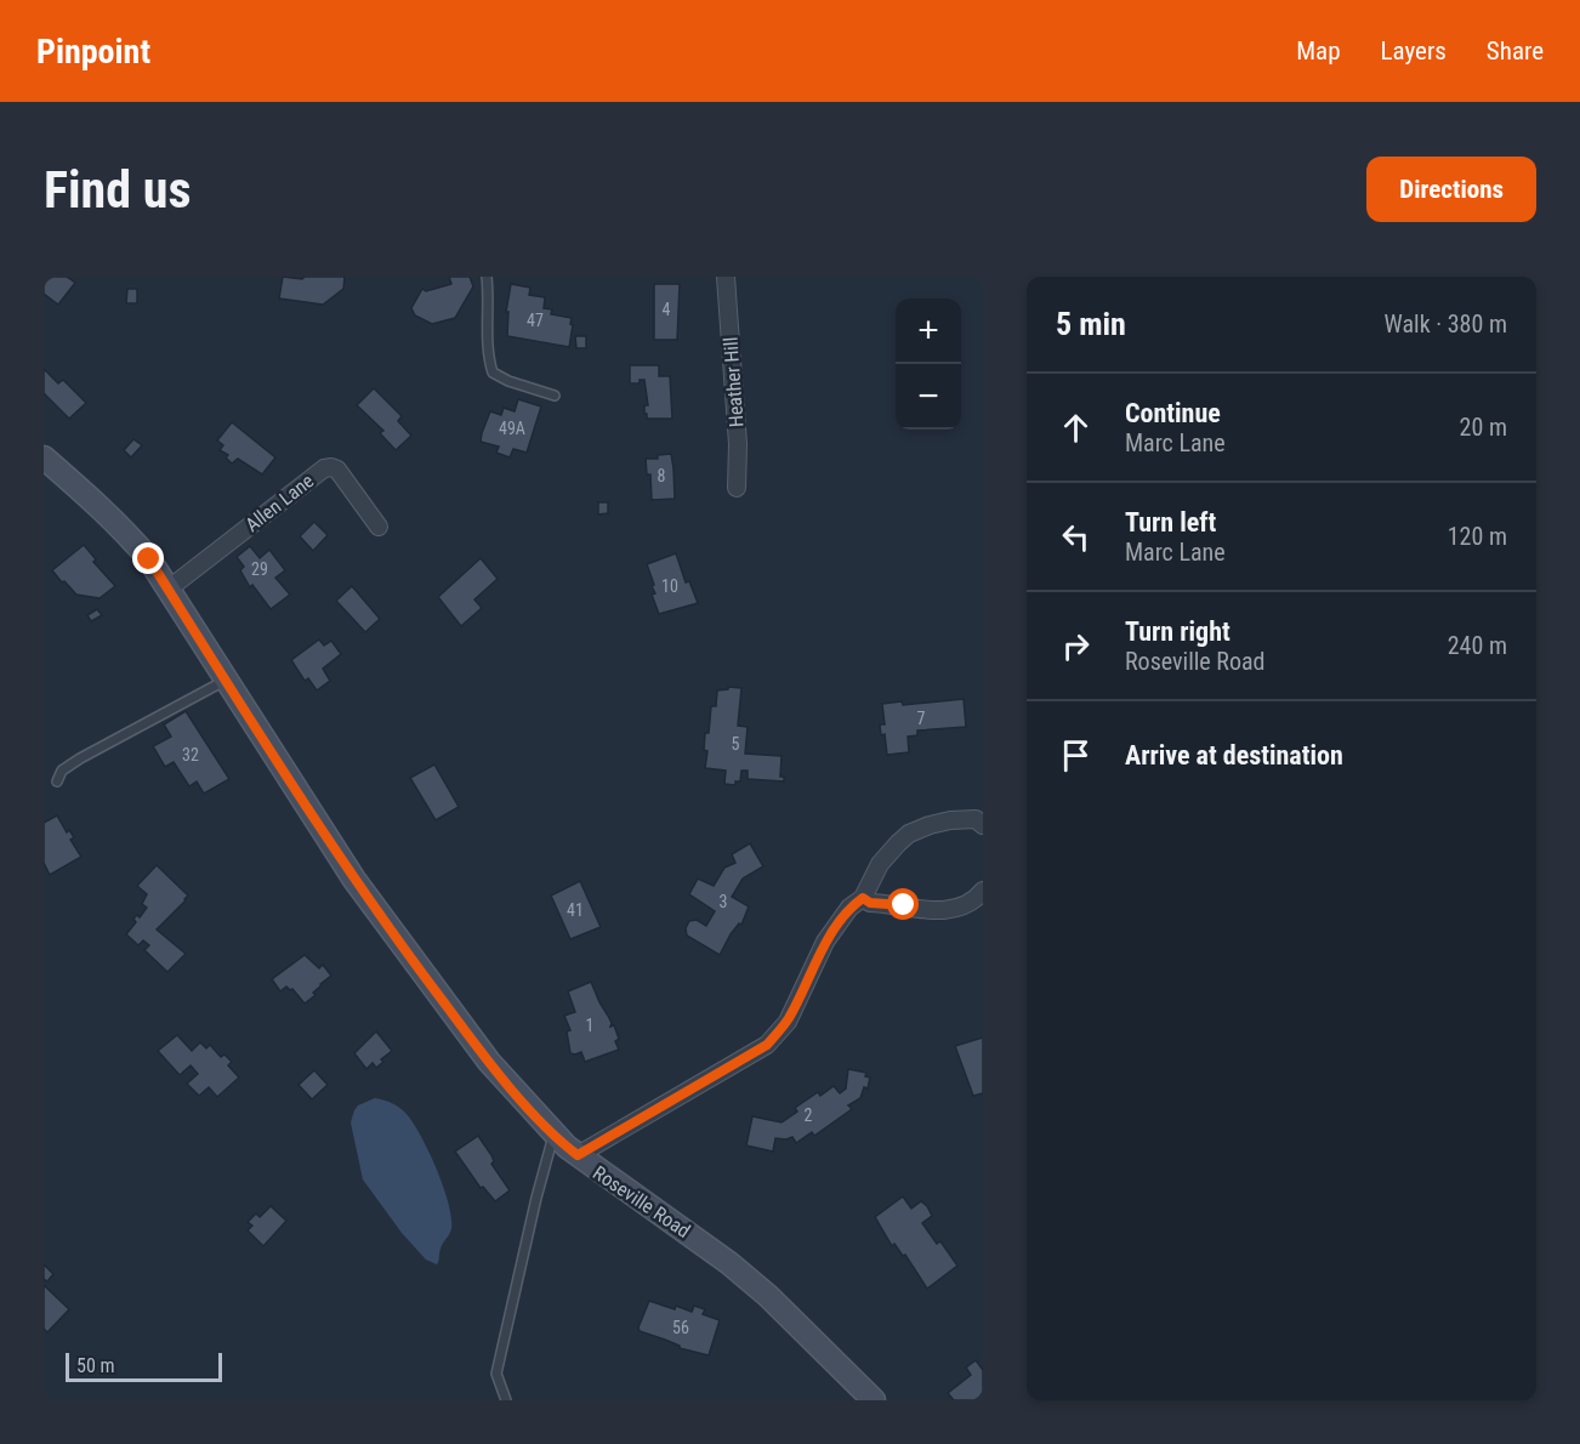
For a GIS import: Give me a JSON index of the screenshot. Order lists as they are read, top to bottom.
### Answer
{
  "streets": {
    "street": ["Heather Hill", "Allen Lane", "Roseville Road"]
  },
  "crossings": [
    ["Allen Lane", "Roseville Road"]
  ],
  "house_numbers": [
    "4",
    "47",
    "49A",
    "8",
    "29",
    "10",
    "7",
    "5",
    "32",
    "3",
    "41",
    "1",
    "2",
    "56"
  ],
  "scale_bar": "50 m",
  "page": {
    "header": "Pinpoint",
    "nav": ["Map", "Layers", "Share"],
    "buttons": "Directions",
    "title": "Find us",
    "heading": ["5 min", "Walk · 380 m"],
    "map_buttons": ["+", "−"],
    "list": [
      ["Continue", "Marc Lane", "20 m"],
      ["Turn left", "Marc Lane", "120 m"],
      ["Turn right", "Roseville Road", "240 m"],
      "Arrive at destination"
    ],
    "scale": "50 m"
  }
}
